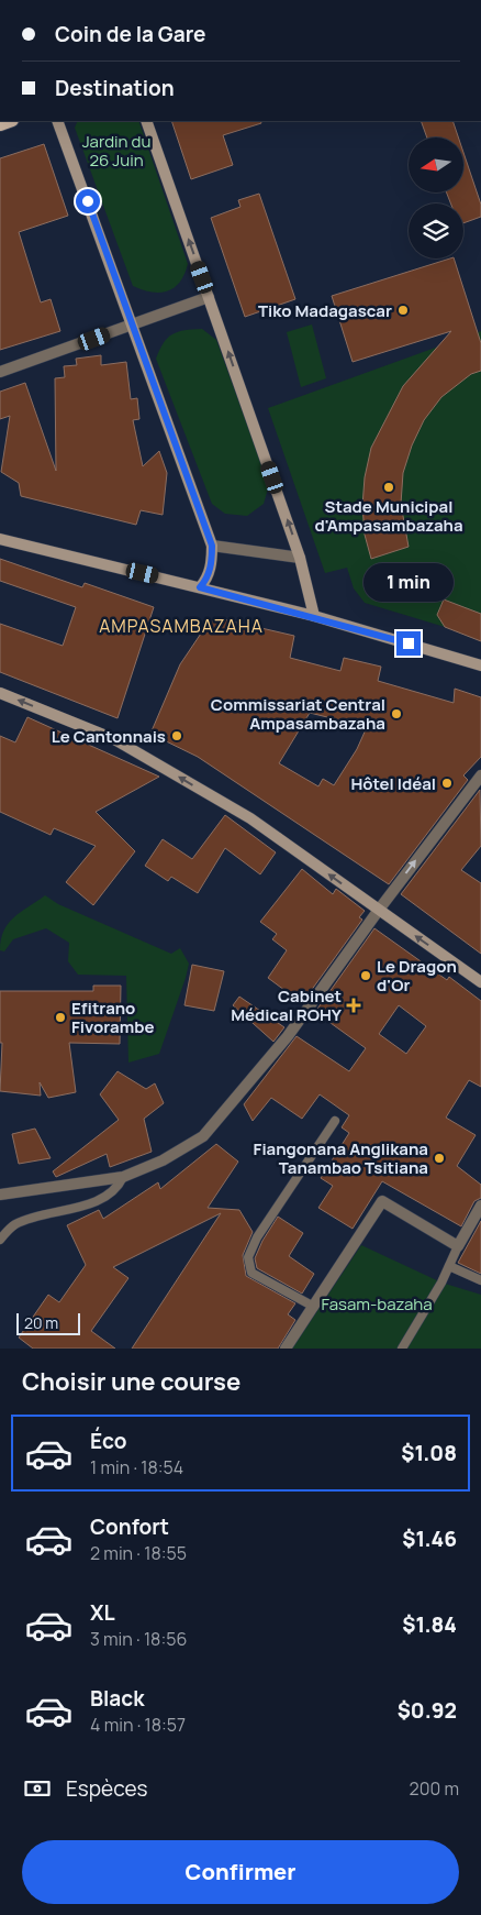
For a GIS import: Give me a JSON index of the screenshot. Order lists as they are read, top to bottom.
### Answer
{
  "districts": ["AMPASAMBAZAHA"],
  "parks": ["Jardin du 26 Juin", "Fasam-bazaha"],
  "places": {
    "other": [
      "Tiko Madagascar",
      "Stade Municipal d'Ampasambazaha",
      "Commissariat Central Ampasambazaha",
      "Le Cantonnais",
      "Hôtel Idéal",
      "Le Dragon d'Or",
      "Efitrano Fivorambe",
      "Fiangonana Anglikana Tanambao Tsitiana"
    ],
    "health": ["Cabinet Médical ROHY"]
  },
  "scale_bar": "20 m",
  "north": "left",
  "page": {
    "banner": ["Coin de la Gare", "Destination"],
    "bubble": "1 min",
    "scale": "20 m",
    "heading": "Choisir une course",
    "list": [
      {
        "name": "Éco",
        "note": "1 min · 18:54",
        "value": "$1.08"
      },
      {
        "name": "Confort",
        "note": "2 min · 18:55",
        "value": "$1.46"
      },
      {
        "name": "XL",
        "note": "3 min · 18:56",
        "value": "$1.84"
      },
      {
        "name": "Black",
        "note": "4 min · 18:57",
        "value": "$0.92"
      }
    ],
    "pay": ["Espèces", "200 m"],
    "buttons": "Confirmer"
  }
}
